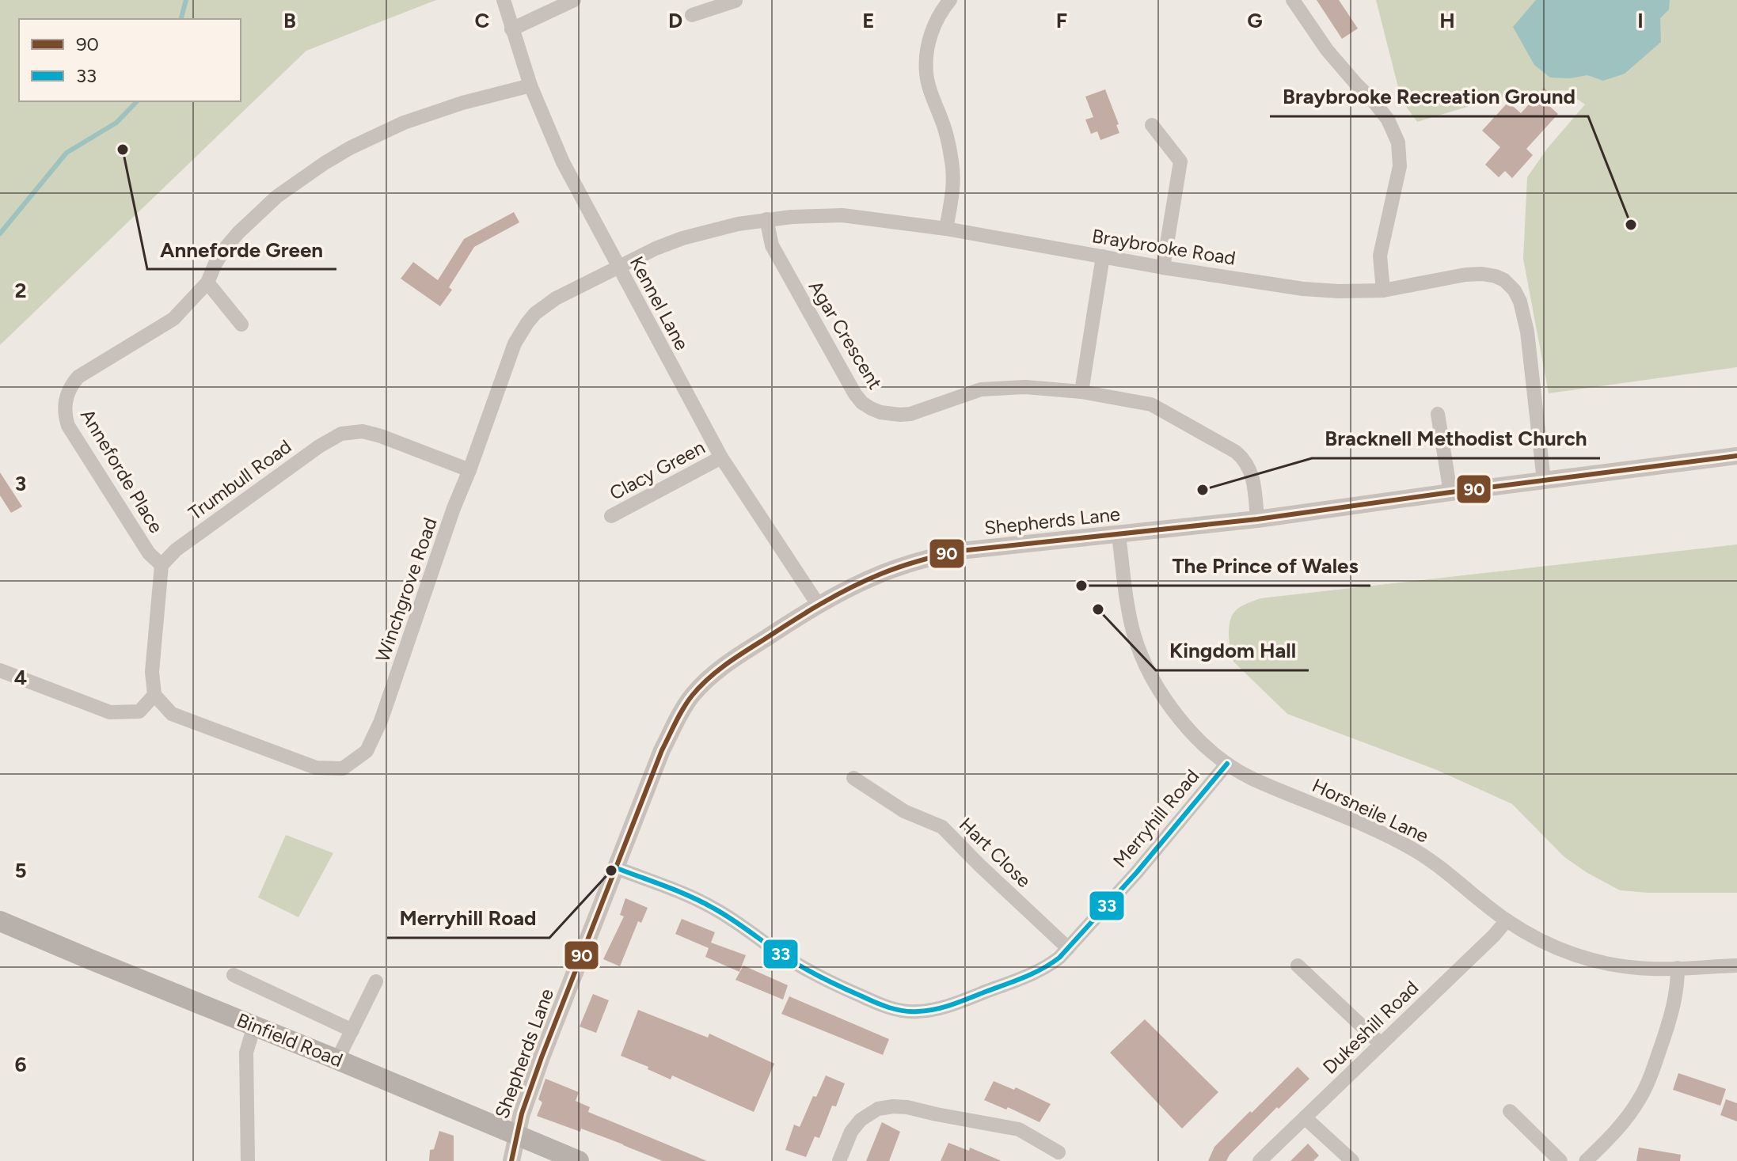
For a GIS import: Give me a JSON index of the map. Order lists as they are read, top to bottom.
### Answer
{
  "streets": {
    "main road": ["Binfield Road"],
    "street": [
      "Braybrooke Road",
      "Kennel Lane",
      "Agar Crescent",
      "Clacy Green",
      "Anneforde Place",
      "Trumbull Road",
      "Shepherds Lane",
      "Winchgrove Road",
      "Horsneile Lane",
      "Merryhill Road",
      "Hart Close",
      "Dukeshill Road"
    ]
  },
  "crossings": [
    ["Braybrooke Road", "Kennel Lane"],
    ["Braybrooke Road", "Agar Crescent"],
    ["Braybrooke Road", "Shepherds Lane"],
    ["Braybrooke Road", "Winchgrove Road"],
    ["Kennel Lane", "Clacy Green"],
    ["Kennel Lane", "Anneforde Place"],
    ["Kennel Lane", "Shepherds Lane"],
    ["Kennel Lane", "Winchgrove Road"],
    ["Agar Crescent", "Shepherds Lane"],
    ["Anneforde Place", "Trumbull Road"],
    ["Trumbull Road", "Winchgrove Road"],
    ["Shepherds Lane", "Horsneile Lane"],
    ["Shepherds Lane", "Merryhill Road"],
    ["Shepherds Lane", "Binfield Road"],
    ["Horsneile Lane", "Merryhill Road"],
    ["Horsneile Lane", "Dukeshill Road"],
    ["Merryhill Road", "Hart Close"]
  ],
  "places": [
    "Anneforde Green",
    "Braybrooke Recreation Ground",
    "Bracknell Methodist Church",
    "The Prince of Wales",
    "Kingdom Hall",
    "Merryhill Road"
  ],
  "lines": ["transit line 90", "transit line 33"],
  "legend": ["90", "33"],
  "grid": {
    "columns": [
      "B",
      "C",
      "D",
      "E",
      "F",
      "G",
      "H",
      "I"
    ],
    "rows": [
      "2",
      "3",
      "4",
      "5",
      "6"
    ]
  }
}
